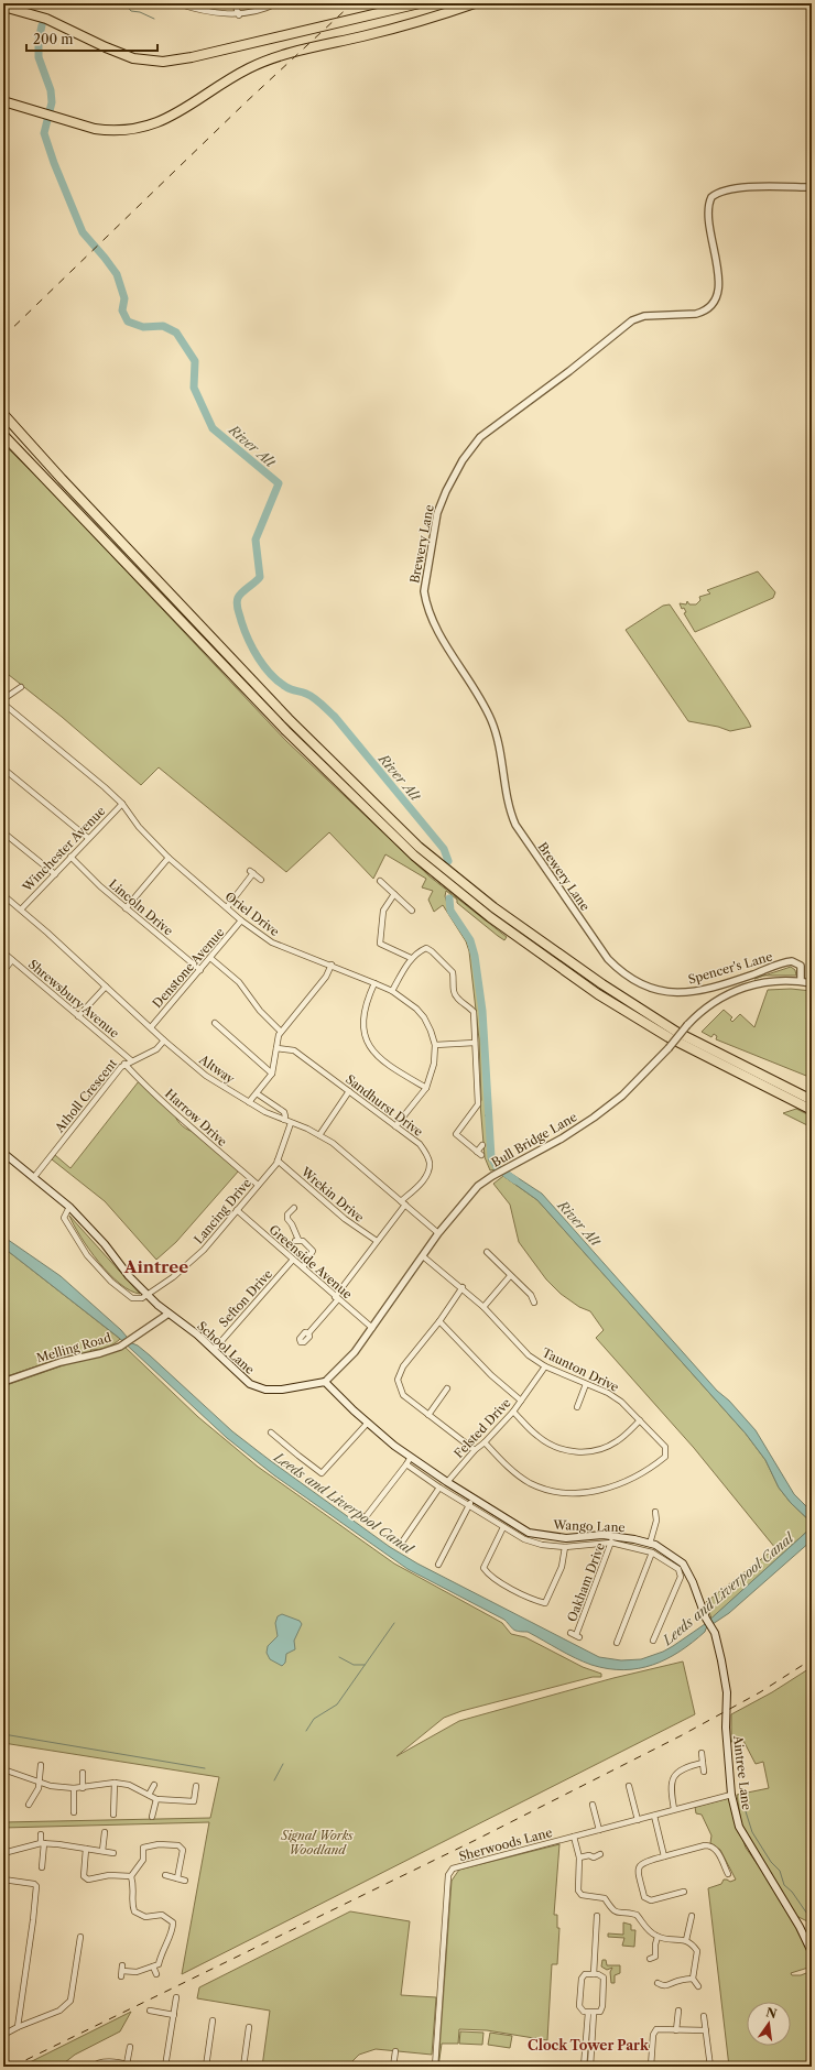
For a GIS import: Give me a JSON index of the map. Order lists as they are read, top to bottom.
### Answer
{
  "streets": {
    "main road": ["School Lane", "Wango Lane", "Aintree Lane"],
    "street": [
      "Brewery Lane",
      "Winchester Avenue",
      "Lincoln Drive",
      "Oriel Drive",
      "Denstone Avenue",
      "Spencer's Lane",
      "Shrewsbury Avenue",
      "Altway",
      "Atholl Crescent",
      "Sandhurst Drive",
      "Harrow Drive",
      "Bull Bridge Lane",
      "Wrekin Drive",
      "Lancing Drive",
      "Greenside Avenue",
      "Sefton Drive",
      "Melling Road",
      "Taunton Drive",
      "Felsted Drive",
      "Oakham Drive",
      "Sherwoods Lane"
    ]
  },
  "crossings": [
    ["Brewery Lane", "Spencer's Lane"],
    ["Winchester Avenue", "Lincoln Drive"],
    ["Winchester Avenue", "Oriel Drive"],
    ["Winchester Avenue", "Altway"],
    ["Lincoln Drive", "Denstone Avenue"],
    ["Oriel Drive", "Denstone Avenue"],
    ["Oriel Drive", "Sandhurst Drive"],
    ["Denstone Avenue", "Altway"],
    ["Spencer's Lane", "Bull Bridge Lane"],
    ["Shrewsbury Avenue", "Atholl Crescent"],
    ["Altway", "Atholl Crescent"],
    ["Altway", "Sandhurst Drive"],
    ["Altway", "Bull Bridge Lane"],
    ["Altway", "Lancing Drive"],
    ["Atholl Crescent", "Harrow Drive"],
    ["Sandhurst Drive", "Wrekin Drive"],
    ["Sandhurst Drive", "Greenside Avenue"],
    ["Harrow Drive", "Lancing Drive"],
    ["Bull Bridge Lane", "Greenside Avenue"],
    ["Bull Bridge Lane", "School Lane"],
    ["Bull Bridge Lane", "Taunton Drive"],
    ["Bull Bridge Lane", "Wango Lane"],
    ["Wrekin Drive", "Lancing Drive"],
    ["Lancing Drive", "Greenside Avenue"],
    ["Greenside Avenue", "Sefton Drive"],
    ["Sefton Drive", "School Lane"],
    ["Melling Road", "School Lane"],
    ["School Lane", "Wango Lane"],
    ["Taunton Drive", "Felsted Drive"],
    ["Felsted Drive", "Wango Lane"],
    ["Wango Lane", "Oakham Drive"],
    ["Wango Lane", "Aintree Lane"],
    ["Aintree Lane", "Sherwoods Lane"]
  ],
  "districts": ["Aintree", "Clock Tower Park"],
  "water": ["River Alt", "Leeds and Liverpool Canal"],
  "parks": ["Signal Works Woodland"],
  "scale_bar": "200 m",
  "north": "top"
}
